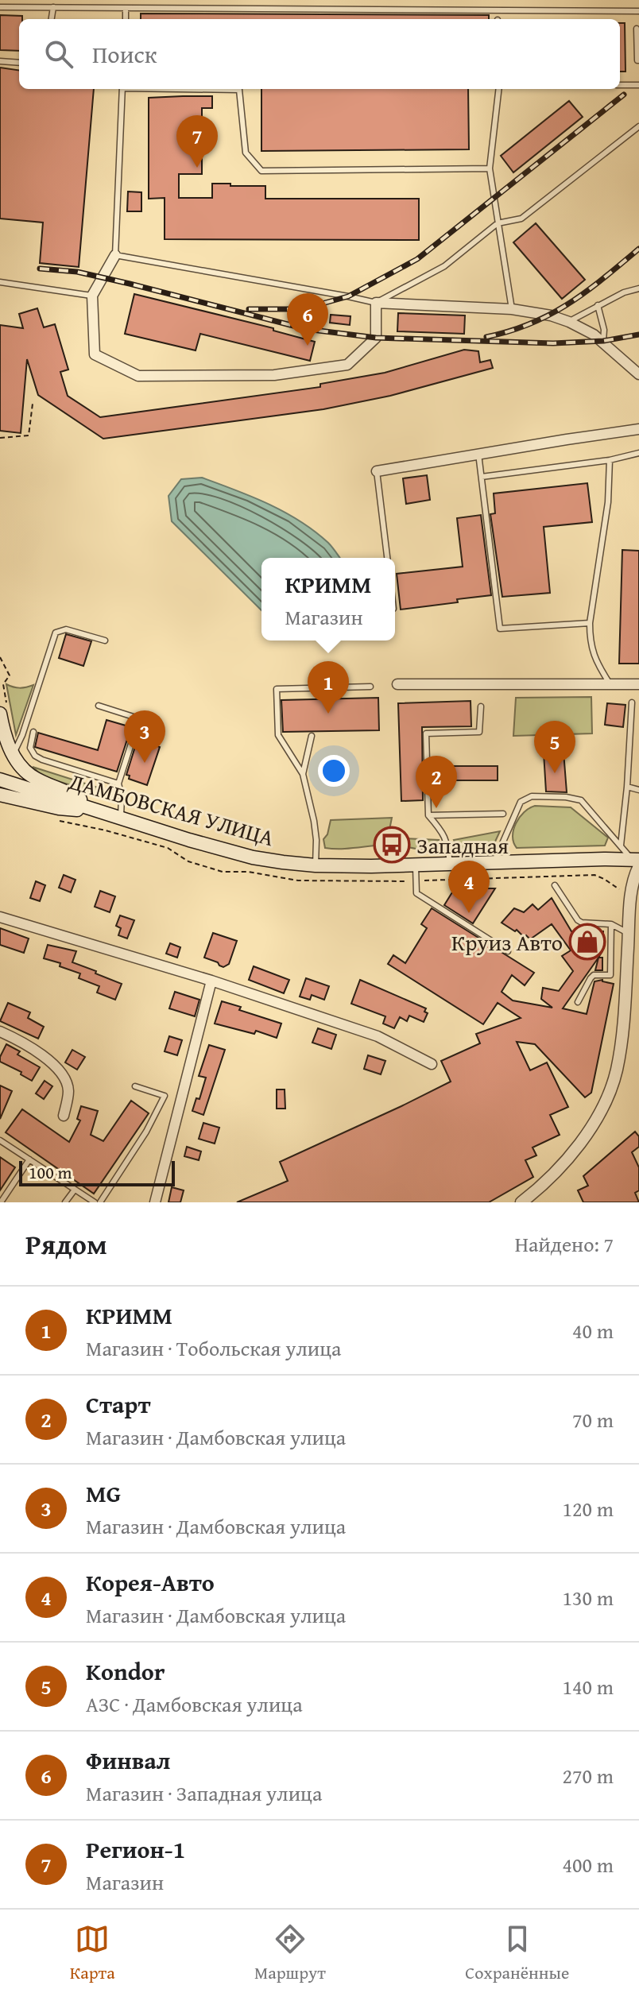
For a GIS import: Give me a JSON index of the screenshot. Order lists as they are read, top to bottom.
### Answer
{
  "streets": {
    "main road": ["ДАМБОВСКАЯ УЛИЦА"]
  },
  "places": {
    "bus stop": ["Западная"],
    "shop": ["Круиз Авто"]
  },
  "scale_bar": "100 m",
  "page": {
    "search": "Поиск",
    "pins": [
      "7",
      "6",
      "1",
      "3",
      "5",
      "2",
      "4"
    ],
    "popup": ["КРИММ", "Магазин"],
    "scale": "100 m",
    "heading": ["Рядом", "Найдено: 7"],
    "list": [
      {
        "mark": "1",
        "name": "КРИММ",
        "note": "Магазин · Тобольская улица",
        "value": "40 m"
      },
      {
        "mark": "2",
        "name": "Старт",
        "note": "Магазин · Дамбовская улица",
        "value": "70 m"
      },
      {
        "mark": "3",
        "name": "MG",
        "note": "Магазин · Дамбовская улица",
        "value": "120 m"
      },
      {
        "mark": "4",
        "name": "Корея-Авто",
        "note": "Магазин · Дамбовская улица",
        "value": "130 m"
      },
      {
        "mark": "5",
        "name": "Kondor",
        "note": "АЗС · Дамбовская улица",
        "value": "140 m"
      },
      {
        "mark": "6",
        "name": "Финвал",
        "note": "Магазин · Западная улица",
        "value": "270 m"
      },
      {
        "mark": "7",
        "name": "Регион-1",
        "note": "Магазин",
        "value": "400 m"
      }
    ],
    "nav": ["Карта", "Маршрут", "Сохранённые"]
  }
}
